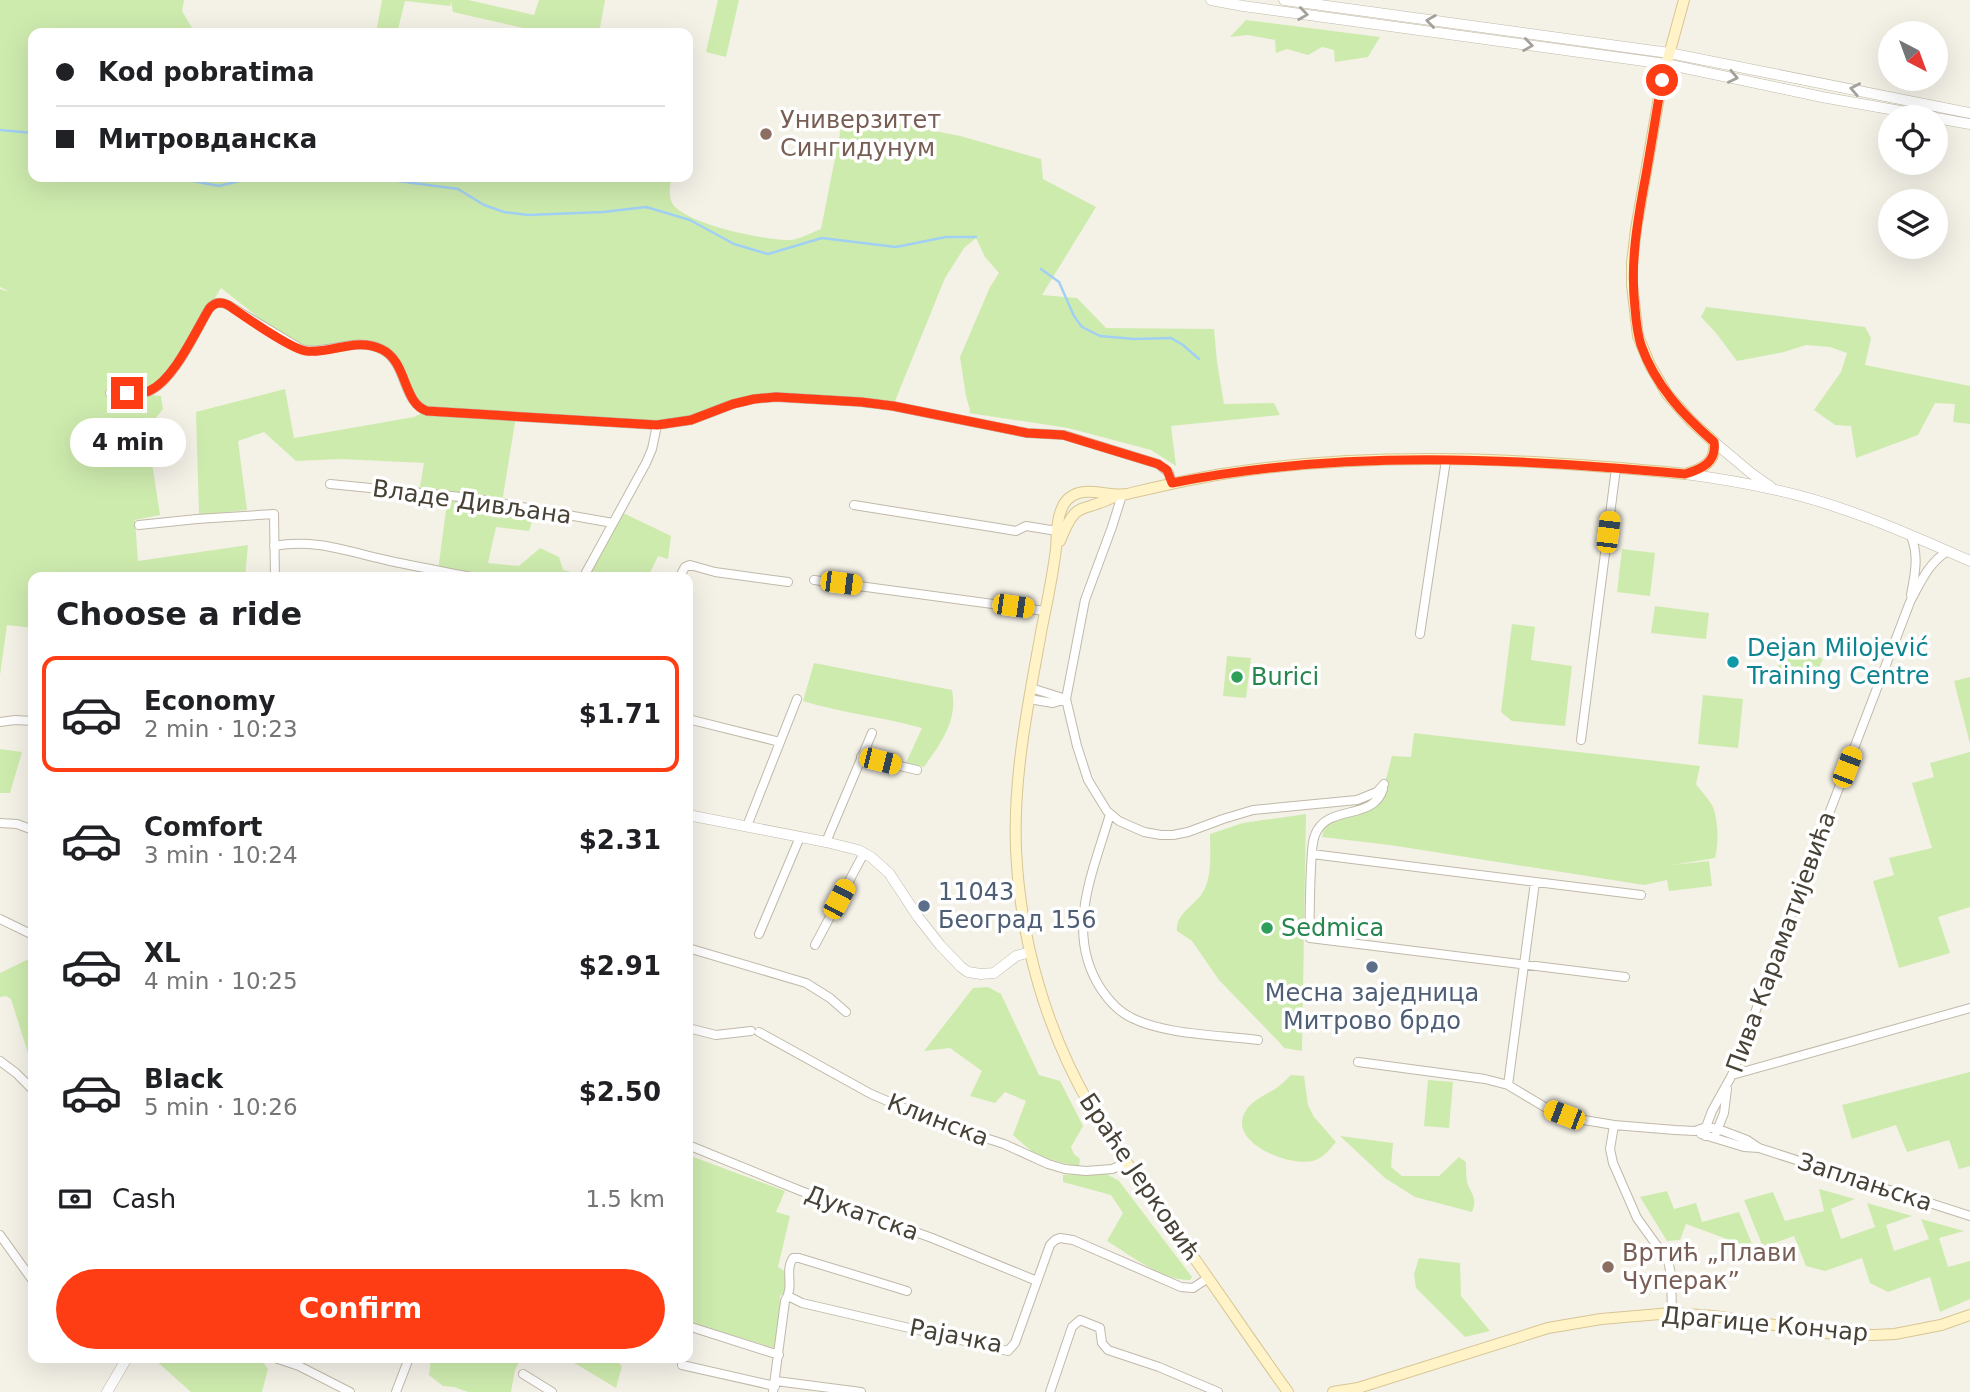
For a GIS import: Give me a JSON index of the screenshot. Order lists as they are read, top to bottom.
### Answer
{
  "streets": {
    "main road": ["Браће Јерковић", "Драгице Кончар"],
    "street": [
      "Владе Дивљана",
      "Пива Караматијевића",
      "Клинска",
      "Заплањска",
      "Дукатска",
      "Рајачка"
    ]
  },
  "crossings": [
    ["Пива Караматијевића", "Браће Јерковић"],
    ["Пива Караматијевића", "Заплањска"],
    ["Клинска", "Браће Јерковић"],
    ["Браће Јерковић", "Рајачка"],
    ["Дукатска", "Рајачка"]
  ],
  "places": [
    "Универзитет Сингидунум",
    "Dejan Milojević Training Centre",
    "Burici",
    "11043 Београд 156",
    "Sedmica",
    "Месна заједница Митрово брдо",
    "Вртић „Плави Чуперак”"
  ],
  "north": "bottom right",
  "page": {
    "banner": ["Kod pobratima", "Митровданска"],
    "bubble": "4 min",
    "heading": "Choose a ride",
    "list": [
      {
        "name": "Economy",
        "note": "2 min · 10:23",
        "value": "$1.71"
      },
      {
        "name": "Comfort",
        "note": "3 min · 10:24",
        "value": "$2.31"
      },
      {
        "name": "XL",
        "note": "4 min · 10:25",
        "value": "$2.91"
      },
      {
        "name": "Black",
        "note": "5 min · 10:26",
        "value": "$2.50"
      }
    ],
    "pay": ["Cash", "1.5 km"],
    "buttons": "Confirm"
  }
}
